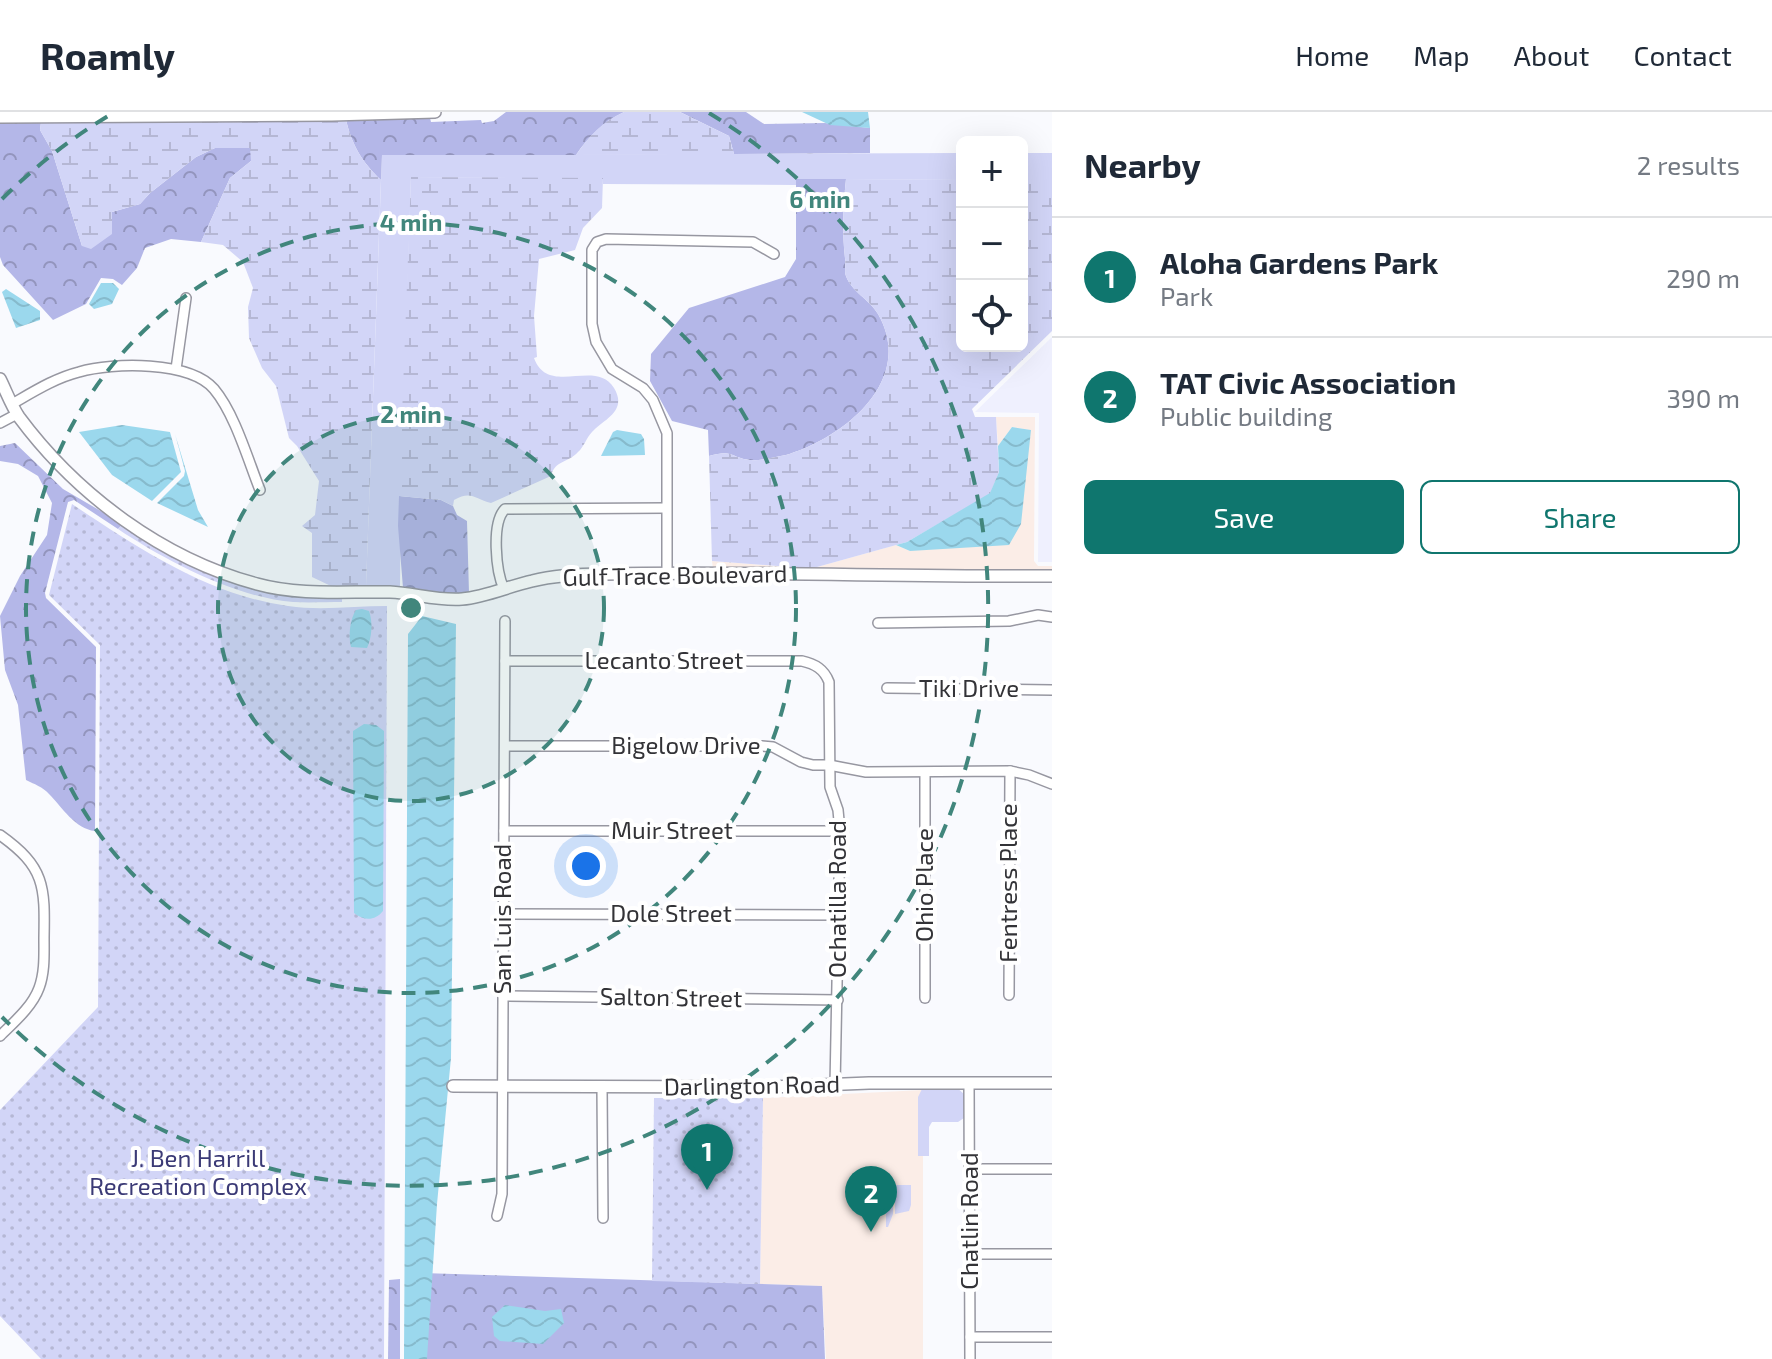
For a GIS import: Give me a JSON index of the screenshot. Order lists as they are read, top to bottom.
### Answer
{
  "streets": {
    "street": [
      "Gulf Trace Boulevard",
      "Lecanto Street",
      "Tiki Drive",
      "Bigelow Drive",
      "Muir Street",
      "Fentress Place",
      "Ohio Place",
      "Ochatilla Road",
      "Dole Street",
      "San Luis Road",
      "Salton Street",
      "Darlington Road",
      "Chatlin Road"
    ]
  },
  "crossings": [
    ["Lecanto Street", "Ochatilla Road"],
    ["Lecanto Street", "San Luis Road"],
    ["Bigelow Drive", "Fentress Place"],
    ["Bigelow Drive", "Ohio Place"],
    ["Bigelow Drive", "Ochatilla Road"],
    ["Bigelow Drive", "San Luis Road"],
    ["Muir Street", "Ochatilla Road"],
    ["Muir Street", "San Luis Road"],
    ["Ochatilla Road", "Dole Street"],
    ["Ochatilla Road", "Salton Street"],
    ["Ochatilla Road", "Darlington Road"],
    ["Dole Street", "San Luis Road"],
    ["San Luis Road", "Salton Street"],
    ["San Luis Road", "Darlington Road"],
    ["Darlington Road", "Chatlin Road"]
  ],
  "parks": ["J. Ben Harrill Recreation Complex"],
  "page": {
    "header": "Roamly",
    "nav": [
      "Home",
      "Map",
      "About",
      "Contact"
    ],
    "heading": ["Nearby", "2 results"],
    "map_buttons": ["+", "−"],
    "list": [
      {
        "mark": "1",
        "name": "Aloha Gardens Park",
        "note": "Park",
        "value": "290 m"
      },
      {
        "mark": "2",
        "name": "TAT Civic Association",
        "note": "Public building",
        "value": "390 m"
      }
    ],
    "buttons": ["Save", "Share"],
    "pins": ["1", "2"]
  },
  "rings": ["6 min", "4 min", "2 min"]
}
